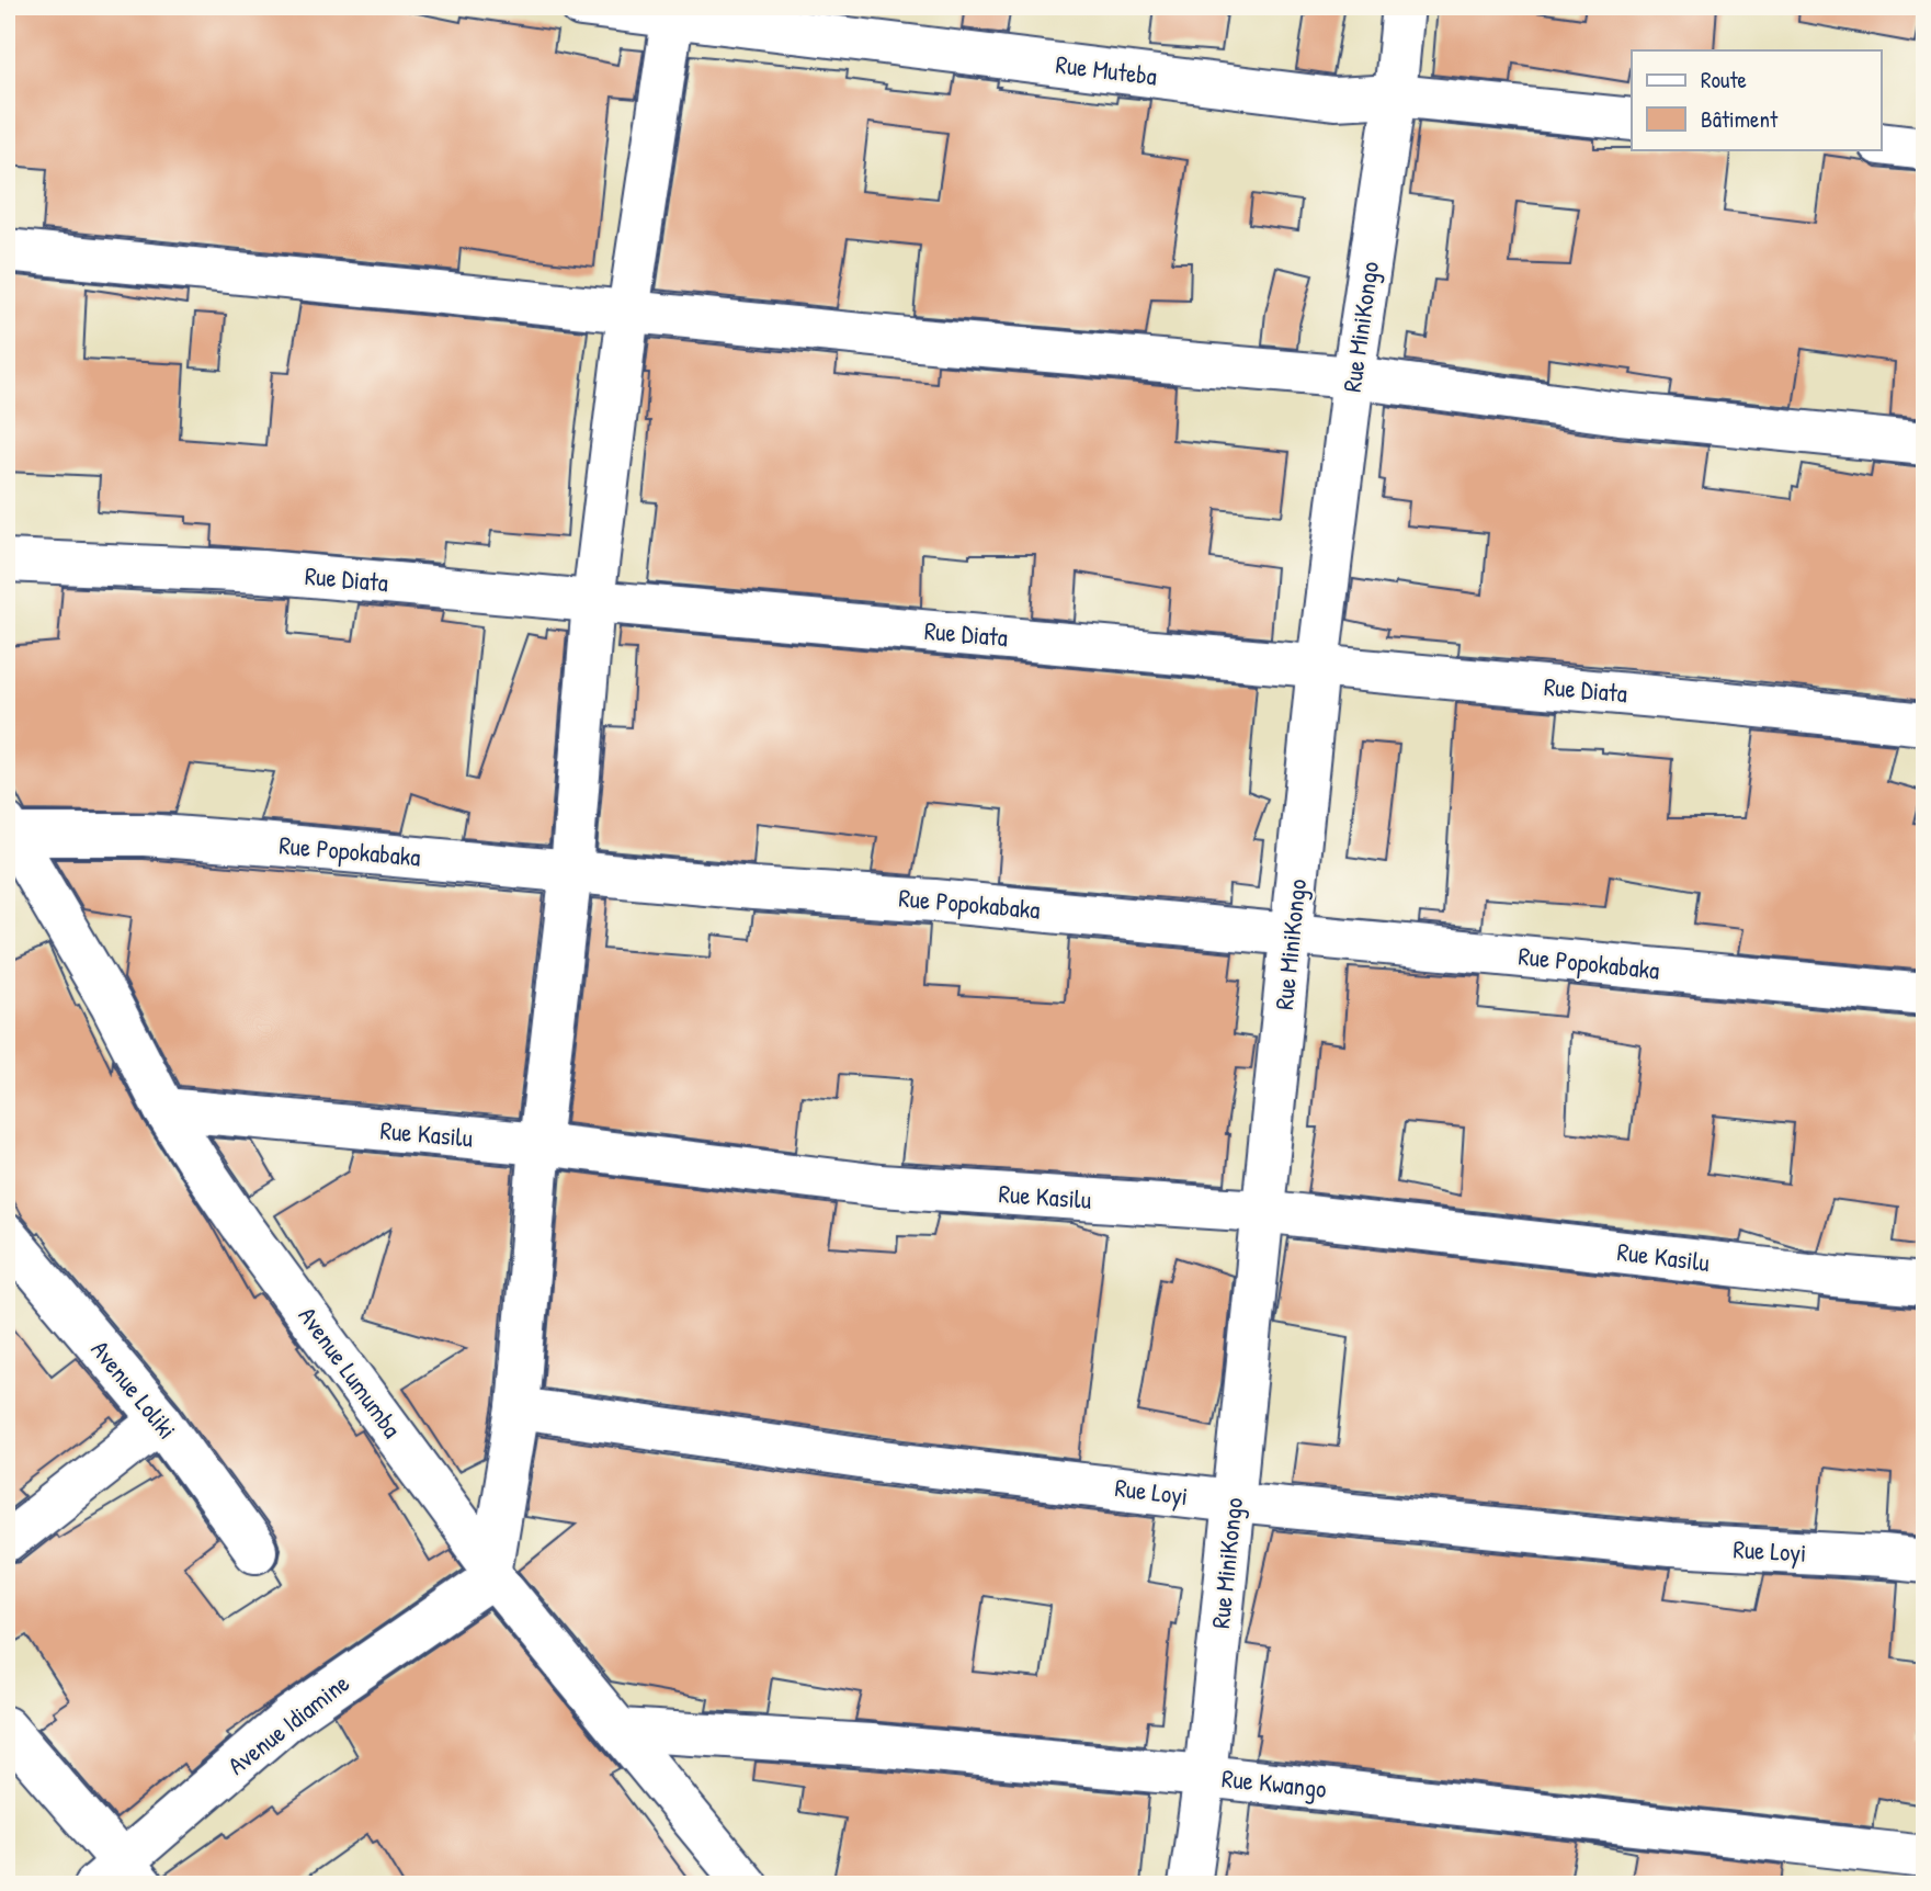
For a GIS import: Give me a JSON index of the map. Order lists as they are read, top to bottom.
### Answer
{
  "streets": {
    "street": [
      "Rue Muteba",
      "Rue MiniKongo",
      "Rue Diata",
      "Rue Popokabaka",
      "Rue Kasilu",
      "Avenue Lumumba",
      "Avenue Loliki",
      "Rue Loyi",
      "Avenue Idiamine",
      "Rue Kwango"
    ]
  },
  "crossings": [
    ["Rue Muteba", "Rue MiniKongo"],
    ["Rue MiniKongo", "Rue Diata"],
    ["Rue MiniKongo", "Rue Popokabaka"],
    ["Rue MiniKongo", "Rue Kasilu"],
    ["Rue MiniKongo", "Rue Loyi"],
    ["Rue MiniKongo", "Rue Kwango"],
    ["Rue Popokabaka", "Avenue Lumumba"],
    ["Rue Kasilu", "Avenue Lumumba"],
    ["Avenue Lumumba", "Avenue Idiamine"],
    ["Avenue Lumumba", "Rue Kwango"]
  ],
  "legend": ["Route", "Bâtiment"]
}
